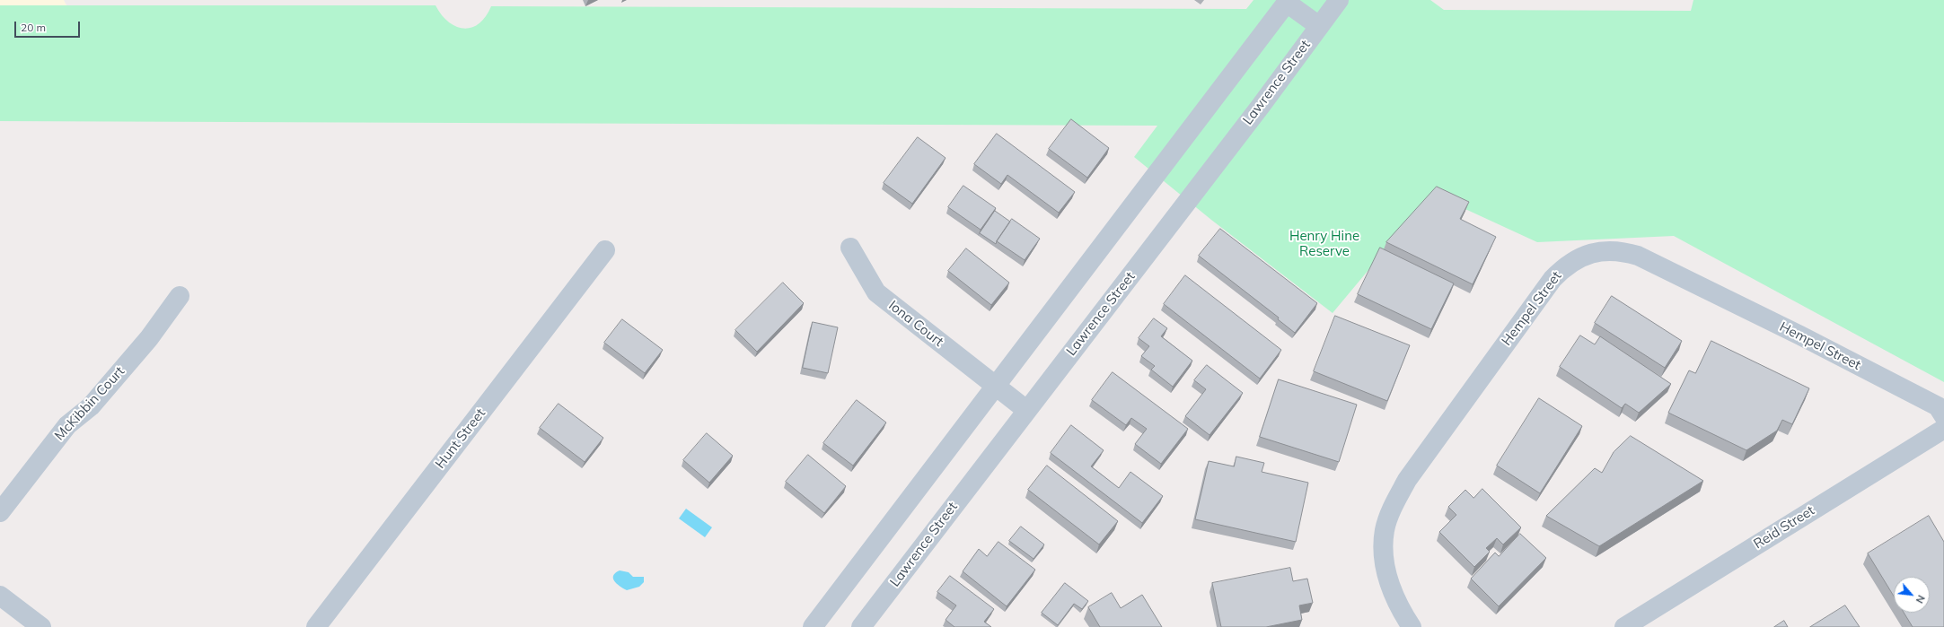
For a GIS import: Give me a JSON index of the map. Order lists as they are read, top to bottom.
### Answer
{
  "streets": {
    "street": [
      "Lawrence Street",
      "Hempel Street",
      "Iona Court",
      "McKibbin Court",
      "Hunt Street",
      "Reid Street"
    ]
  },
  "crossings": [
    ["Lawrence Street", "Iona Court"]
  ],
  "parks": ["Henry Hine Reserve"],
  "scale_bar": "20 m",
  "north": "bottom right"
}
